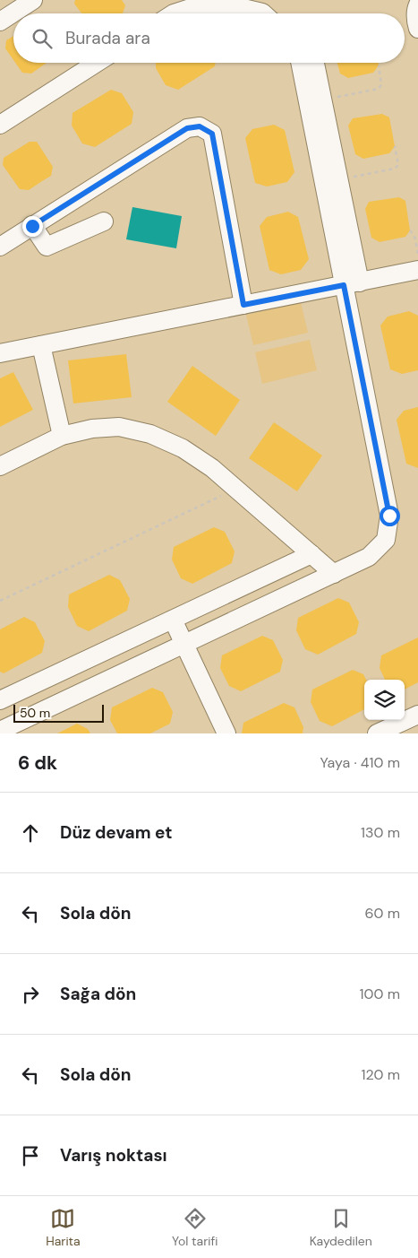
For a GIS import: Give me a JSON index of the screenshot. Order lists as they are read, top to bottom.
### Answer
{
  "scale_bar": "50 m",
  "page": {
    "search": "Burada ara",
    "scale": "50 m",
    "heading": ["6 dk", "Yaya · 410 m"],
    "list": [
      ["Düz devam et", "130 m"],
      ["Sola dön", "60 m"],
      ["Sağa dön", "100 m"],
      ["Sola dön", "120 m"],
      "Varış noktası"
    ],
    "nav": ["Harita", "Yol tarifi", "Kaydedilen"]
  }
}
